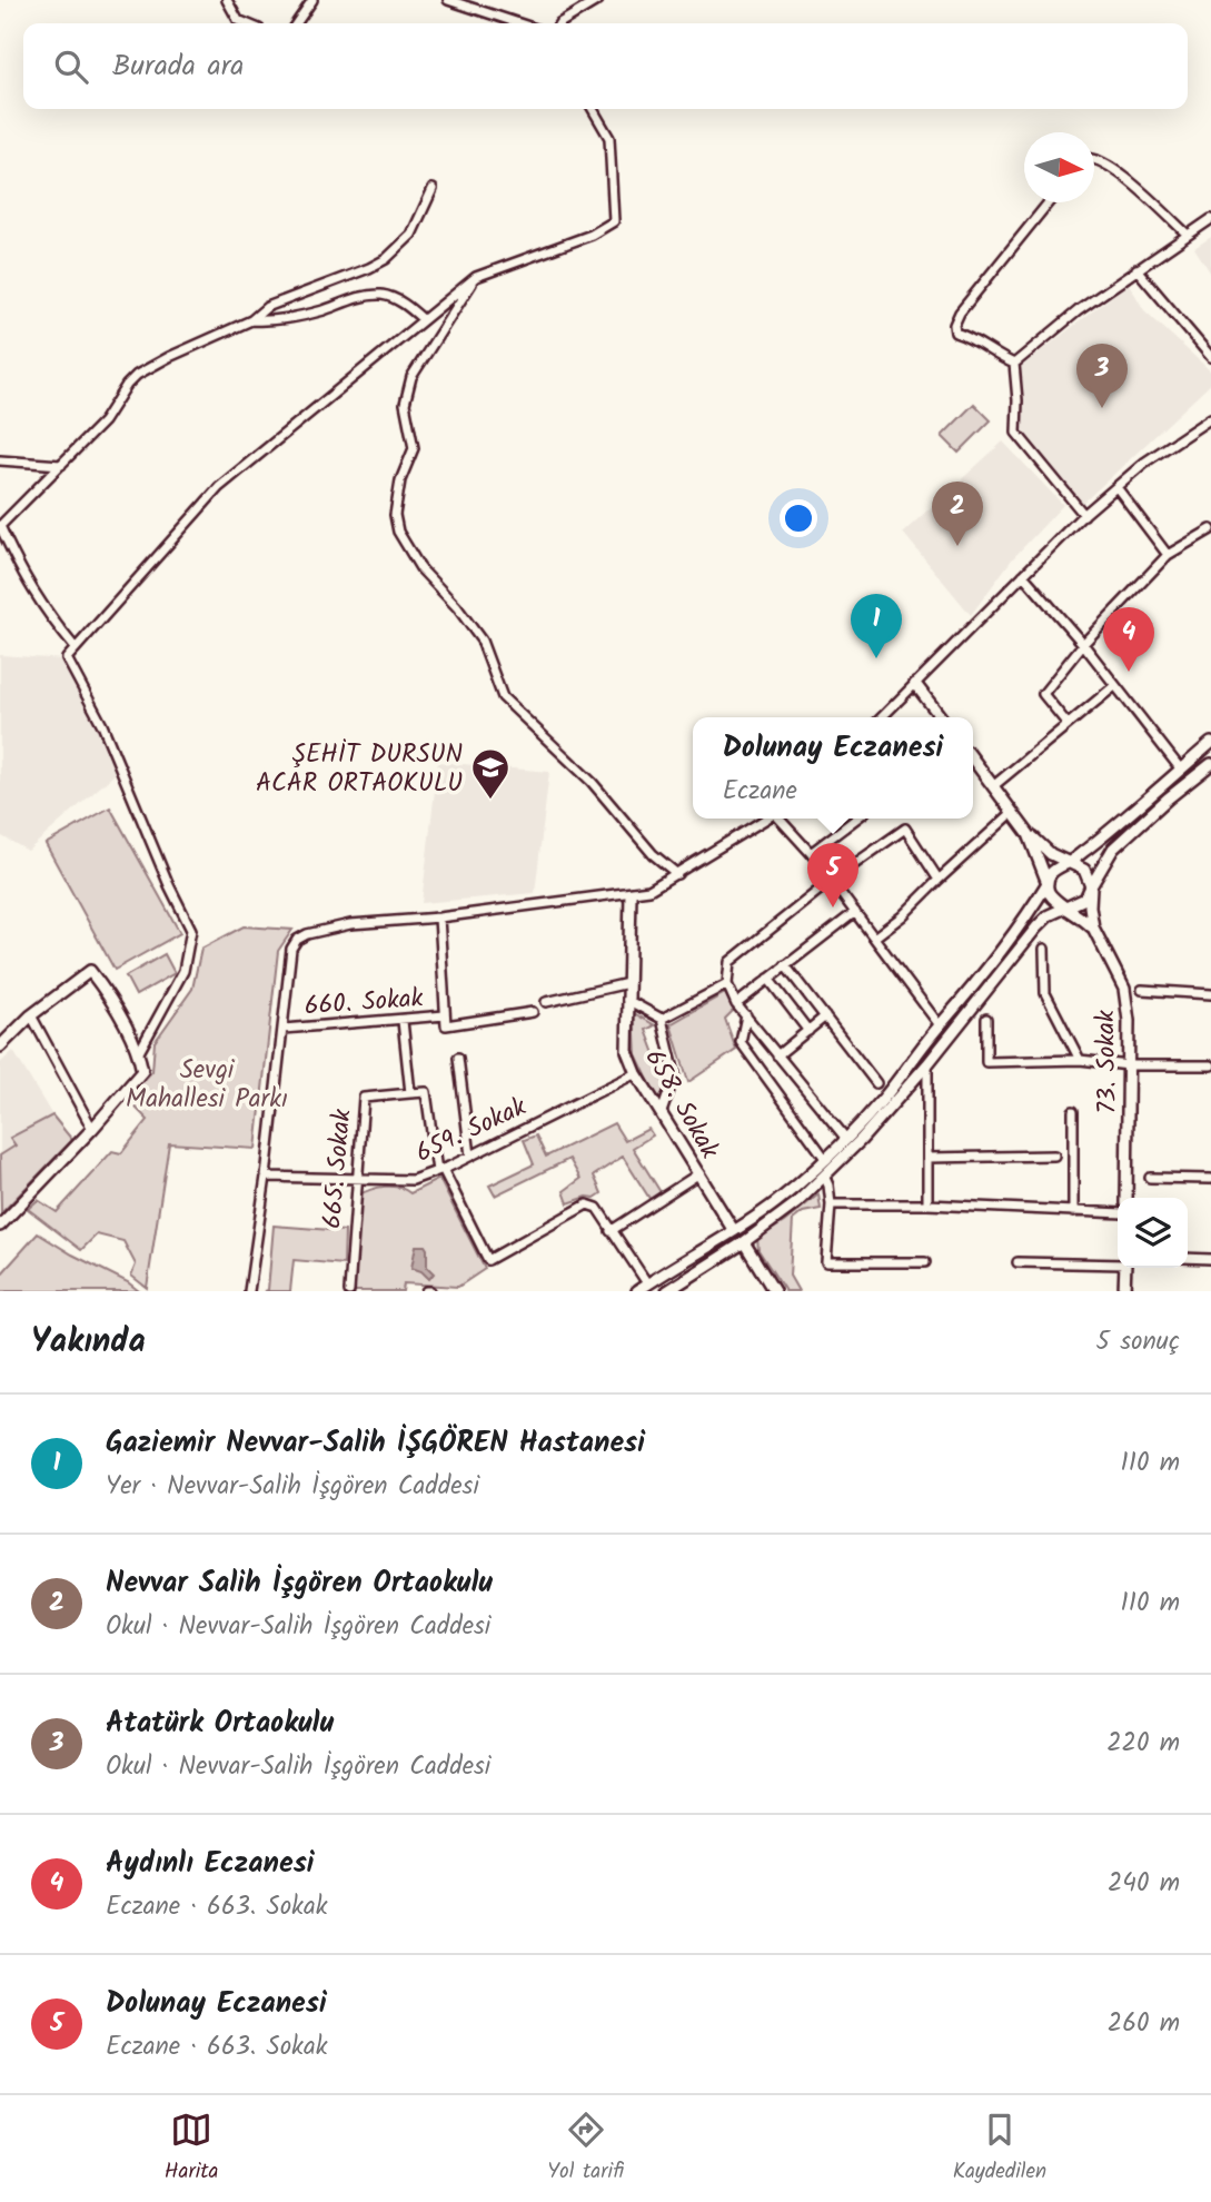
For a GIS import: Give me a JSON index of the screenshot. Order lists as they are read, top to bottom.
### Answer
{
  "streets": {
    "street": [
      "660. Sokak",
      "73. Sokak",
      "658. Sokak",
      "659. Sokak",
      "665. Sokak"
    ]
  },
  "crossings": [
    ["658. Sokak", "659. Sokak"],
    ["659. Sokak", "665. Sokak"]
  ],
  "parks": ["Sevgi Mahallesi Parkı"],
  "places": {
    "school or university": ["ŞEHİT DURSUN ACAR ORTAOKULU"]
  },
  "north": "right",
  "page": {
    "search": "Burada ara",
    "pins": [
      "3",
      "2",
      "1",
      "4",
      "5"
    ],
    "popup": ["Dolunay Eczanesi", "Eczane"],
    "heading": ["Yakında", "5 sonuç"],
    "list": [
      {
        "mark": "1",
        "name": "Gaziemir Nevvar-Salih İŞGÖREN Hastanesi",
        "note": "Yer · Nevvar-Salih İşgören Caddesi",
        "value": "110 m"
      },
      {
        "mark": "2",
        "name": "Nevvar Salih İşgören Ortaokulu",
        "note": "Okul · Nevvar-Salih İşgören Caddesi",
        "value": "110 m"
      },
      {
        "mark": "3",
        "name": "Atatürk Ortaokulu",
        "note": "Okul · Nevvar-Salih İşgören Caddesi",
        "value": "220 m"
      },
      {
        "mark": "4",
        "name": "Aydınlı Eczanesi",
        "note": "Eczane · 663. Sokak",
        "value": "240 m"
      },
      {
        "mark": "5",
        "name": "Dolunay Eczanesi",
        "note": "Eczane · 663. Sokak",
        "value": "260 m"
      }
    ],
    "nav": ["Harita", "Yol tarifi", "Kaydedilen"]
  }
}
